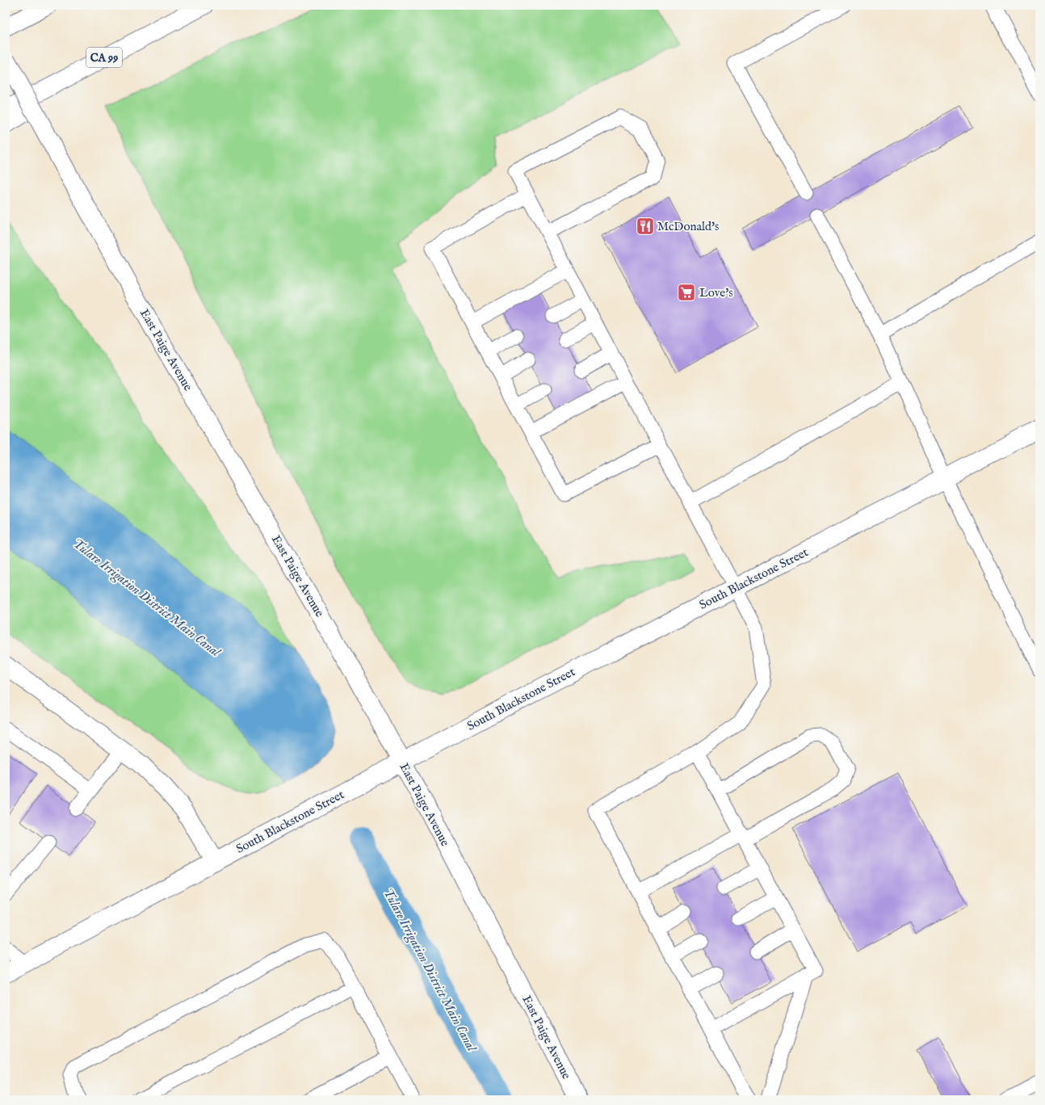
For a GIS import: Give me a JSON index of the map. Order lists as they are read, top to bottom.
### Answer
{
  "streets": {
    "main road": ["CA 99", "East Paige Avenue", "South Blackstone Street"]
  },
  "crossings": [
    ["East Paige Avenue", "South Blackstone Street"]
  ],
  "water": ["Tulare Irrigation District Main Canal"],
  "places": {
    "restaurant": ["McDonald's"],
    "supermarket": ["Love's"]
  }
}
